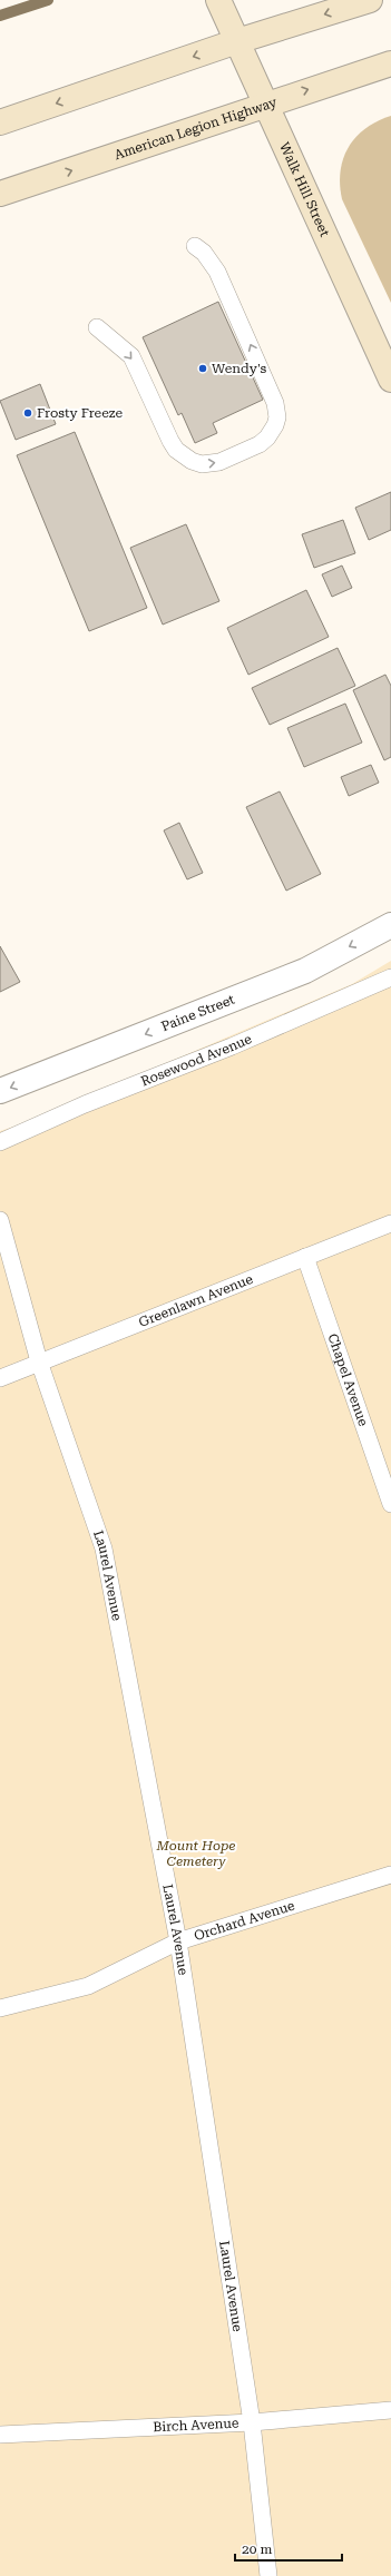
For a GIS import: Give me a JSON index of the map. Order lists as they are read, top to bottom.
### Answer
{
  "streets": {
    "main road": ["American Legion Highway", "Walk Hill Street"],
    "street": ["Paine Street"],
    "lane": [
      "Rosewood Avenue",
      "Greenlawn Avenue",
      "Chapel Avenue",
      "Laurel Avenue",
      "Orchard Avenue",
      "Birch Avenue"
    ]
  },
  "crossings": [
    ["American Legion Highway", "Walk Hill Street"],
    ["Greenlawn Avenue", "Chapel Avenue"],
    ["Greenlawn Avenue", "Laurel Avenue"],
    ["Laurel Avenue", "Orchard Avenue"],
    ["Laurel Avenue", "Birch Avenue"]
  ],
  "one_way": ["Paine Street"],
  "parks": ["Mount Hope Cemetery"],
  "places": ["Wendy's", "Frosty Freeze"],
  "scale_bar": "20 m"
}
